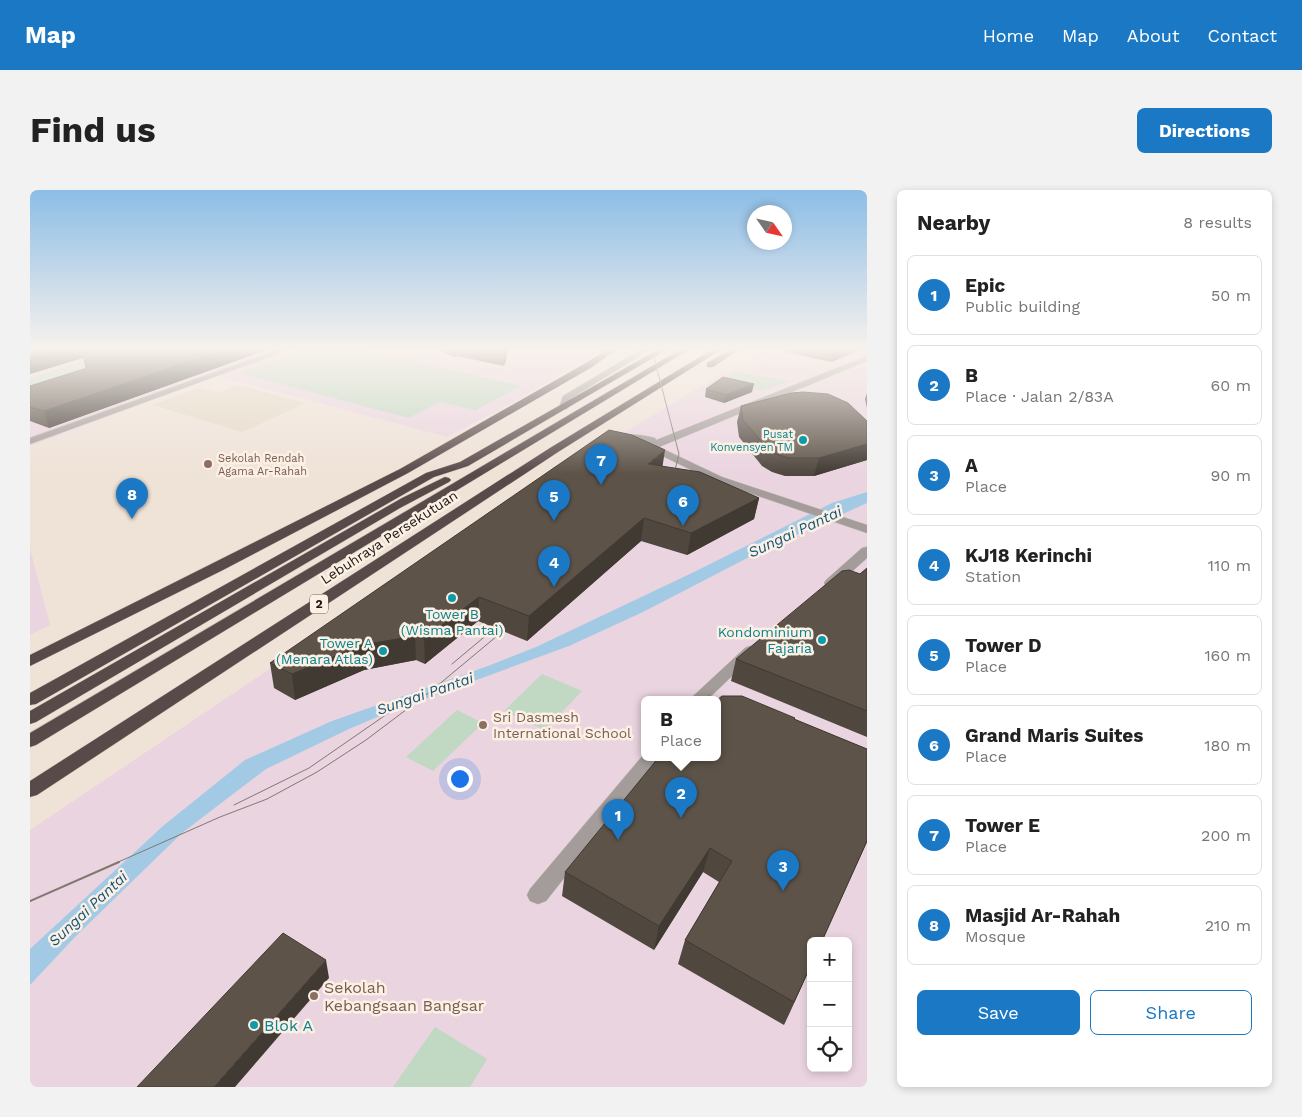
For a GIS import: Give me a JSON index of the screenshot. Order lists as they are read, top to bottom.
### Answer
{
  "streets": {
    "highway": ["Lebuhraya Persekutuan", "2"]
  },
  "water": ["Sungai Pantai"],
  "places": [
    "Pusat Konvensyen TM",
    "Sekolah Rendah Agama Ar-Rahah",
    "Tower B (Wisma Pantai)",
    "Kondominium Fajaria",
    "Tower A (Menara Atlas)",
    "Sri Dasmesh International School",
    "Sekolah Kebangsaan Bangsar",
    "Blok A"
  ],
  "north": "bottom right",
  "page": {
    "header": "Map",
    "nav": [
      "Home",
      "Map",
      "About",
      "Contact"
    ],
    "buttons": [
      "Directions",
      ["Save", "Share"]
    ],
    "title": "Find us",
    "heading": ["Nearby", "8 results"],
    "list": [
      {
        "mark": "1",
        "name": "Epic",
        "note": "Public building",
        "value": "50 m"
      },
      {
        "mark": "2",
        "name": "B",
        "note": "Place · Jalan 2/83A",
        "value": "60 m"
      },
      {
        "mark": "3",
        "name": "A",
        "note": "Place",
        "value": "90 m"
      },
      {
        "mark": "4",
        "name": "KJ18 Kerinchi",
        "note": "Station",
        "value": "110 m"
      },
      {
        "mark": "5",
        "name": "Tower D",
        "note": "Place",
        "value": "160 m"
      },
      {
        "mark": "6",
        "name": "Grand Maris Suites",
        "note": "Place",
        "value": "180 m"
      },
      {
        "mark": "7",
        "name": "Tower E",
        "note": "Place",
        "value": "200 m"
      },
      {
        "mark": "8",
        "name": "Masjid Ar-Rahah",
        "note": "Mosque",
        "value": "210 m"
      }
    ],
    "pins": [
      "7",
      "8",
      "5",
      "6",
      "4",
      "2",
      "1",
      "3"
    ],
    "popup": ["B", "Place"],
    "map_buttons": ["+", "−"]
  }
}
